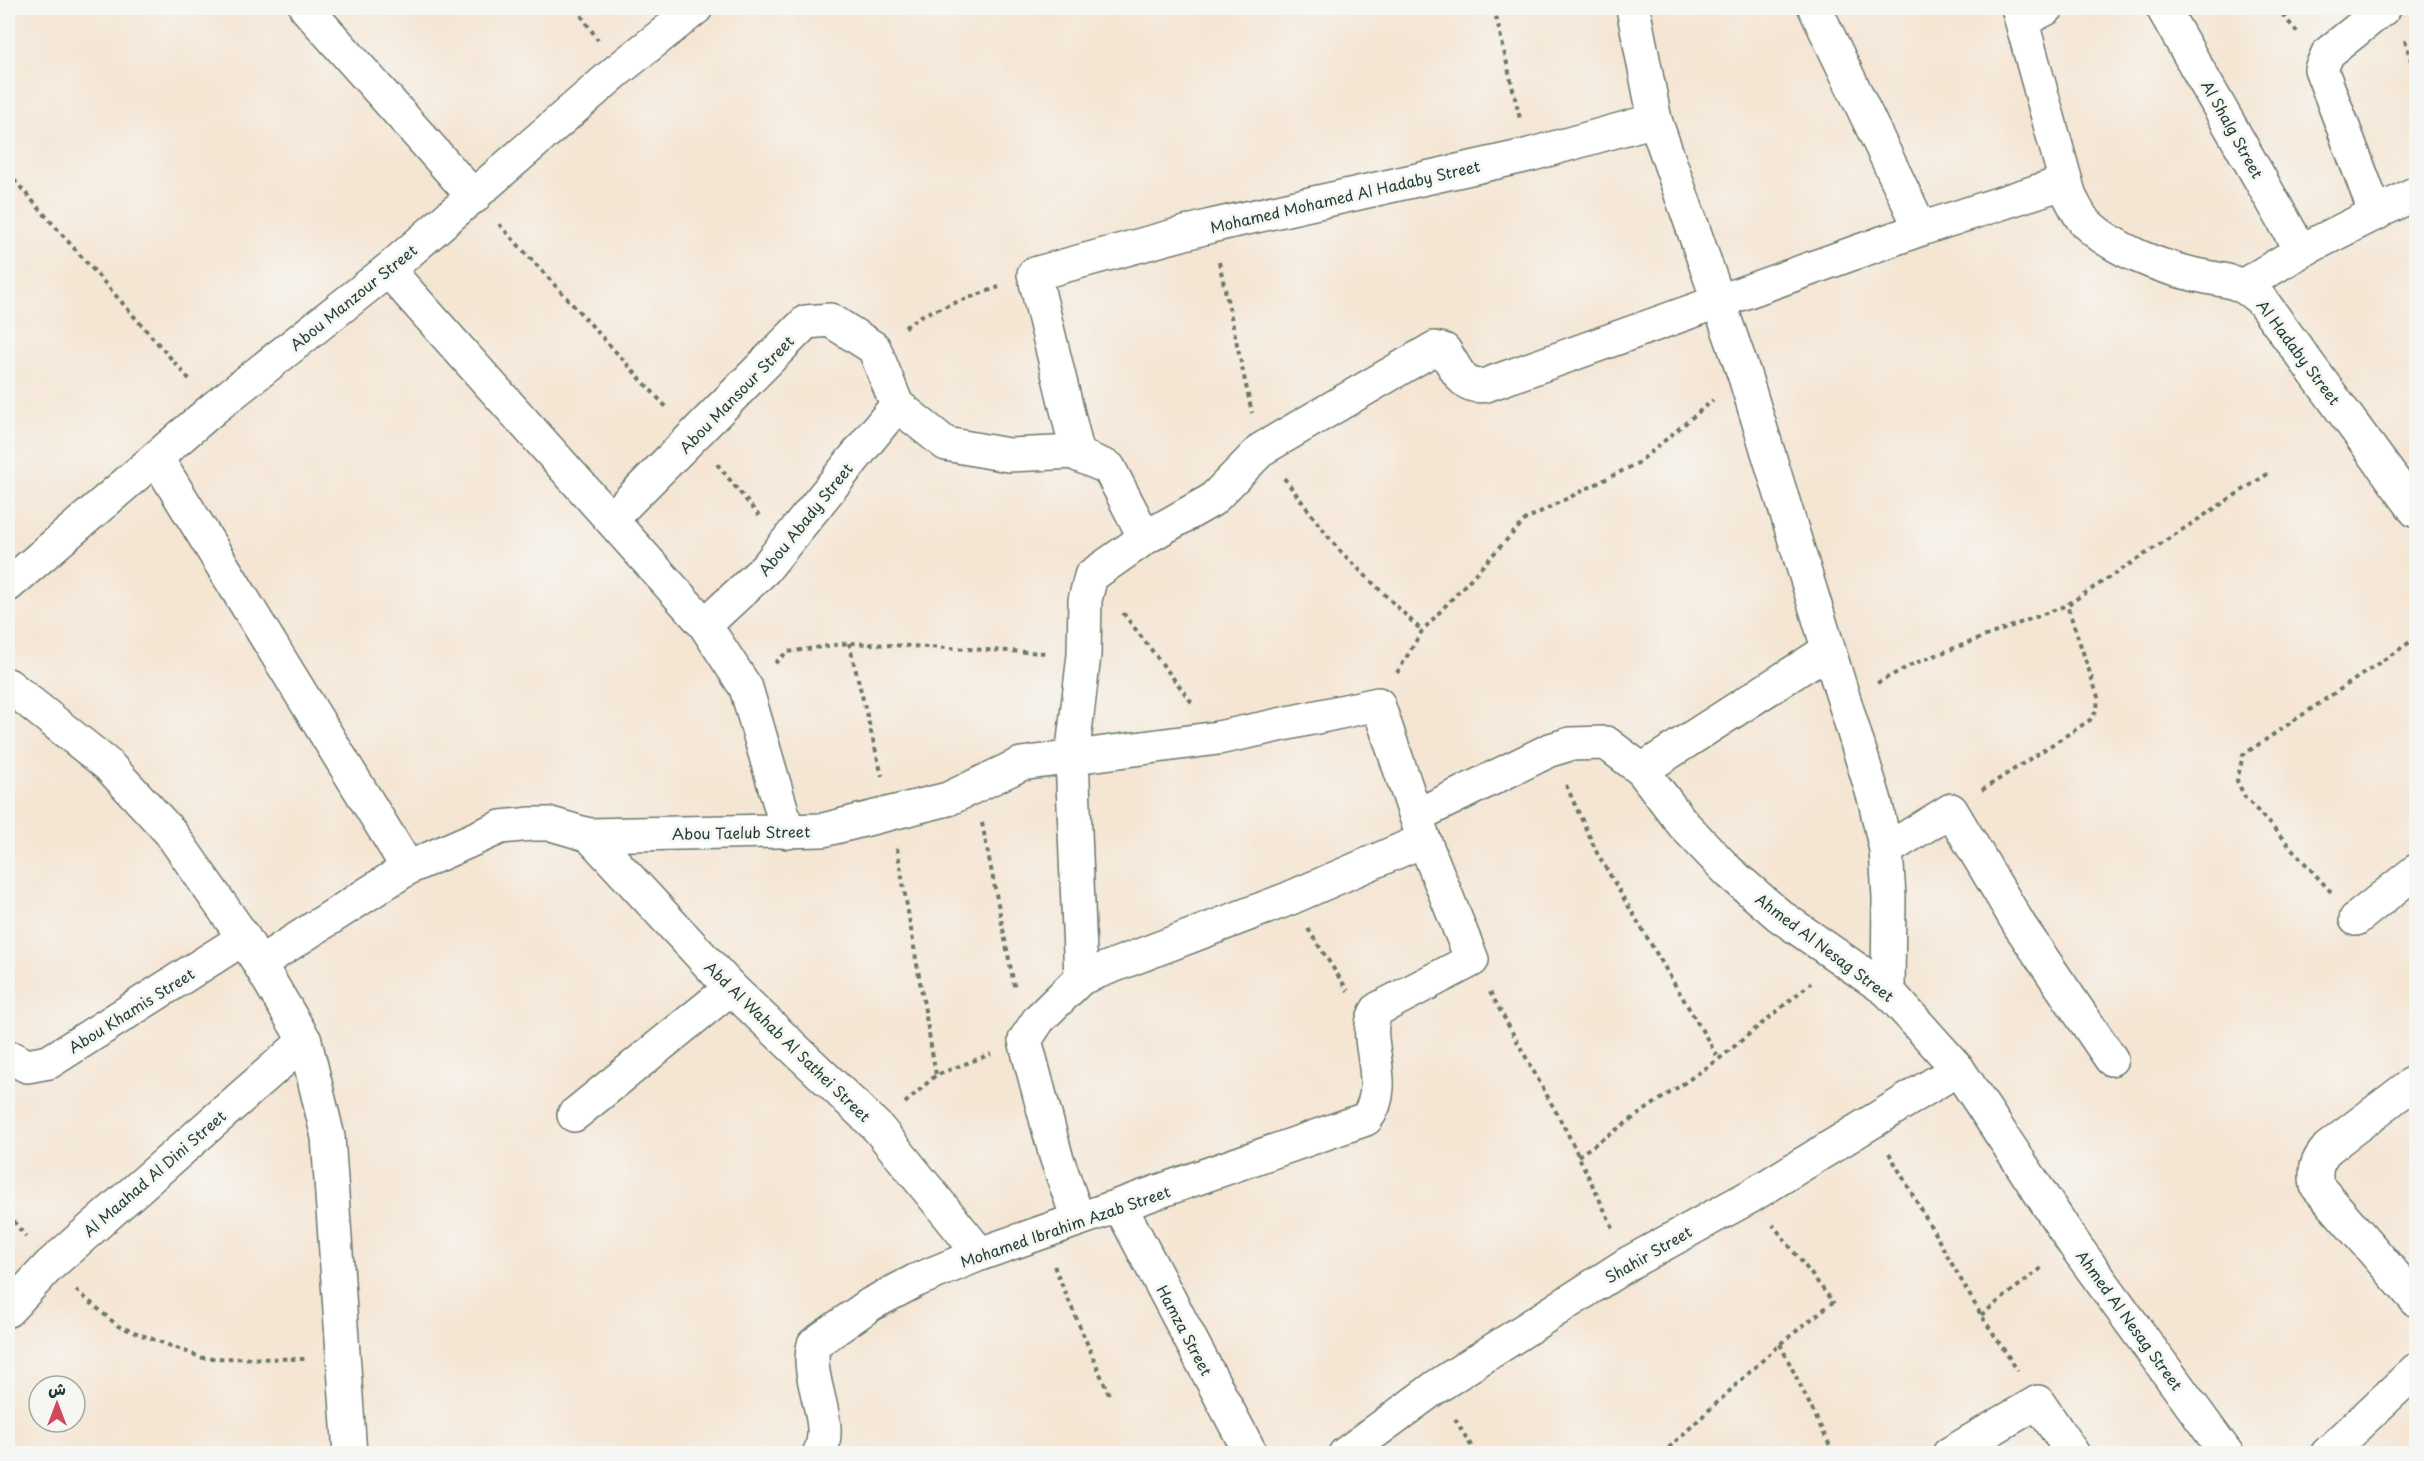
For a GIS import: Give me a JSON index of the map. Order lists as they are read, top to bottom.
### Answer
{
  "streets": {
    "street": [
      "Al Shalg Street",
      "Mohamed Mohamed Al Hadaby Street",
      "Abou Manzour Street",
      "Al Hadaby Street",
      "Abou Mansour Street",
      "Abou Abady Street",
      "Abou Taelub Street",
      "Ahmed Al Nesag Street",
      "Abou Khamis Street",
      "Abd Al Wahab Al Sathei Street",
      "Al Maahad Al Dini Street",
      "Mohamed Ibrahim Azab Street",
      "Shahir Street",
      "Hamza Street"
    ]
  },
  "crossings": [
    ["Abou Taelub Street", "Abou Khamis Street"],
    ["Abou Taelub Street", "Abd Al Wahab Al Sathei Street"],
    ["Ahmed Al Nesag Street", "Shahir Street"],
    ["Abd Al Wahab Al Sathei Street", "Mohamed Ibrahim Azab Street"],
    ["Mohamed Ibrahim Azab Street", "Hamza Street"]
  ],
  "north": "top"
}
